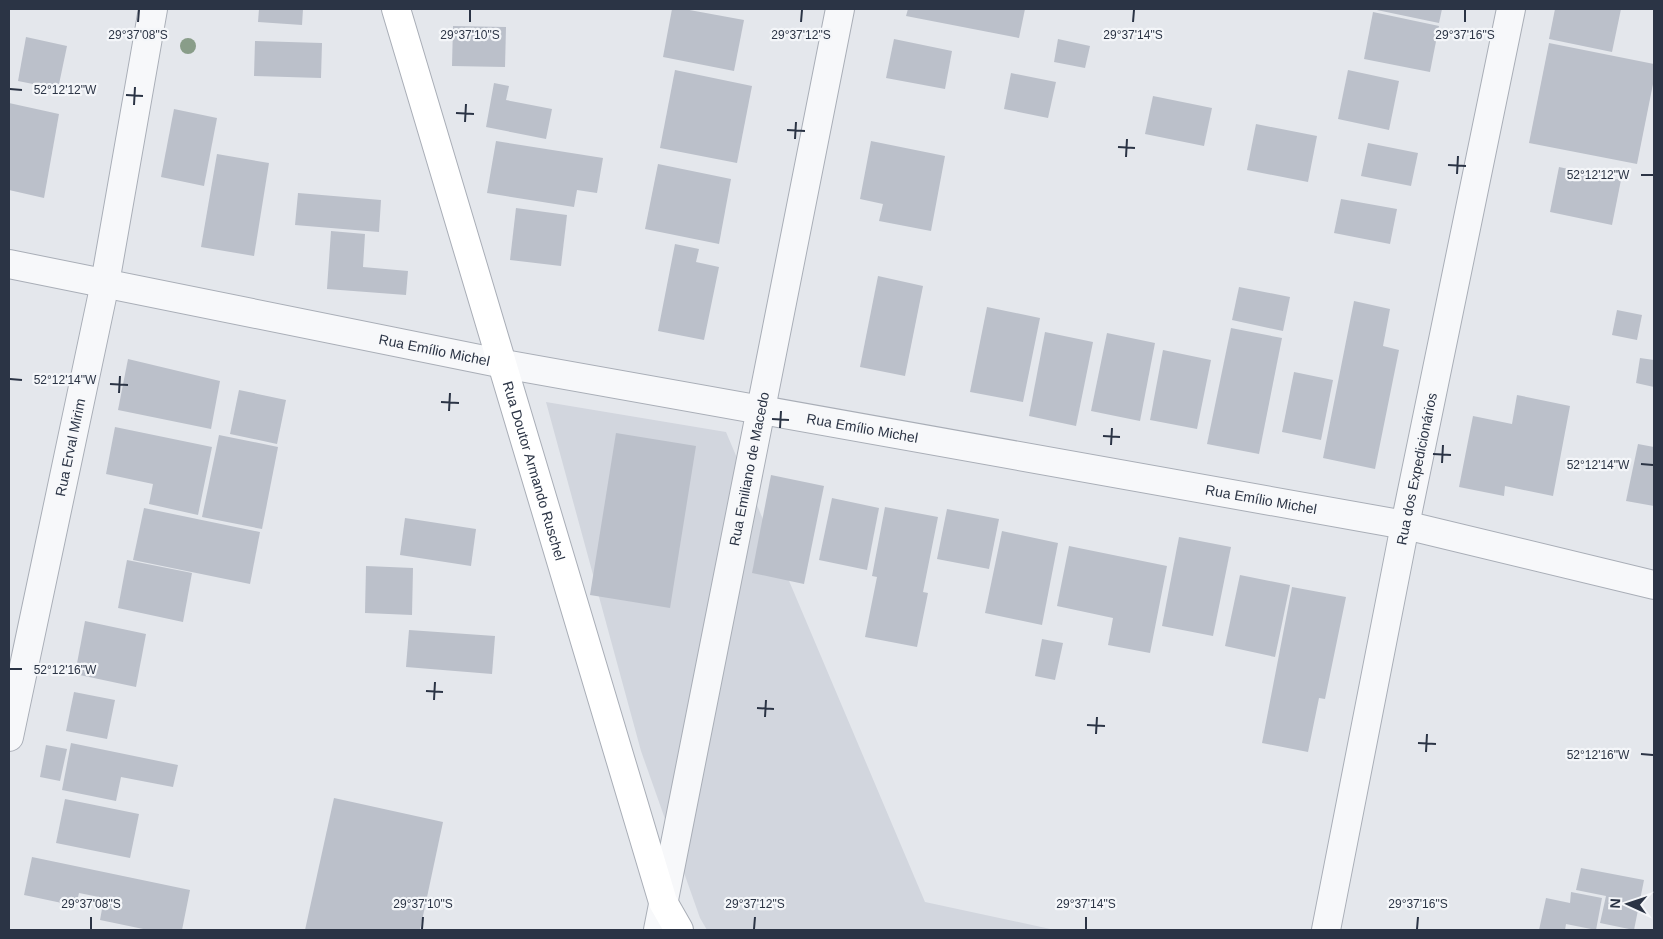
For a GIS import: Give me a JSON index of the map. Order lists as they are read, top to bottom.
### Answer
{
  "streets": {
    "main road": ["Rua Doutor Armando Ruschel"],
    "street": [
      "Rua Emílio Michel",
      "Rua Erval Mirim",
      "Rua dos Expedicionários",
      "Rua Emiliano de Macedo"
    ]
  },
  "crossings": [
    ["Rua Emílio Michel", "Rua Erval Mirim"],
    ["Rua Emílio Michel", "Rua dos Expedicionários"],
    ["Rua Emílio Michel", "Rua Doutor Armando Ruschel"],
    ["Rua Emílio Michel", "Rua Emiliano de Macedo"],
    ["Rua Doutor Armando Ruschel", "Rua Emiliano de Macedo"]
  ],
  "north": "left",
  "coordinates": [
    "29°37'16\"S",
    "29°37'08\"S",
    "29°37'10\"S",
    "29°37'12\"S",
    "29°37'14\"S",
    "52°12'12\"W",
    "52°12'14\"W",
    "52°12'16\"W"
  ]
}
